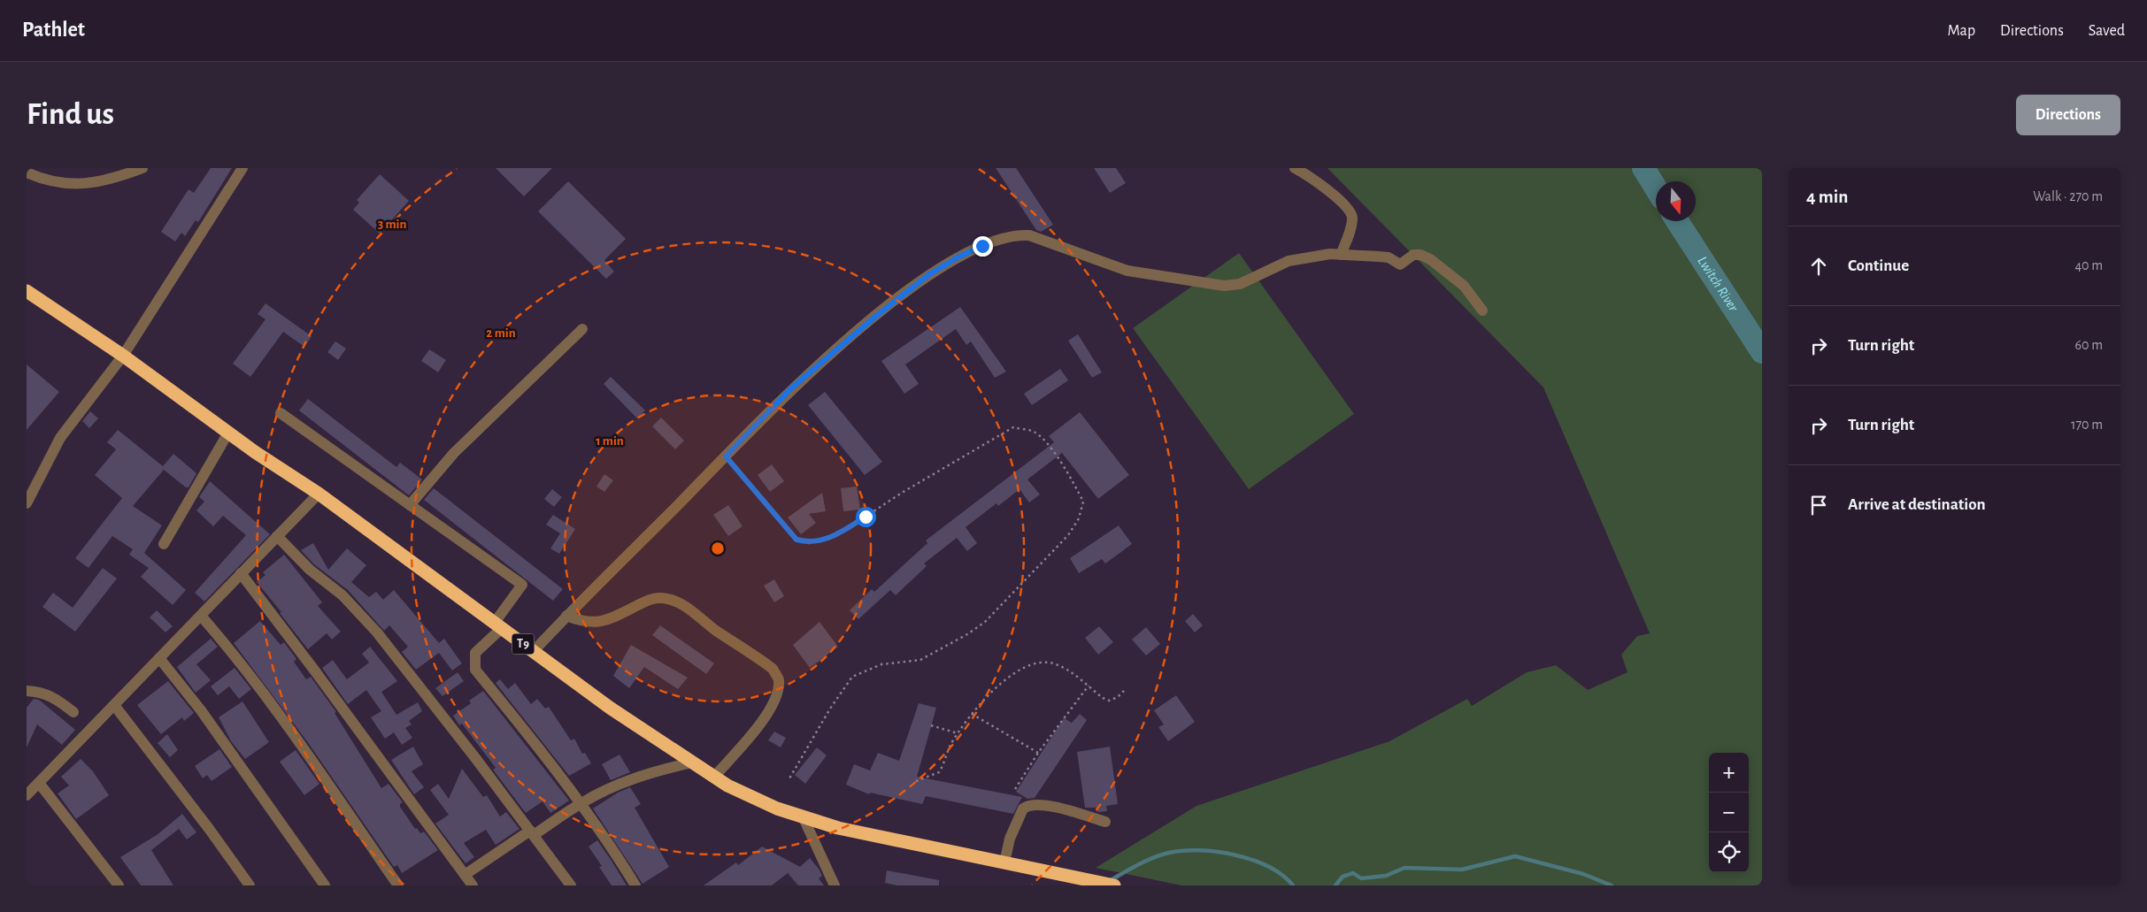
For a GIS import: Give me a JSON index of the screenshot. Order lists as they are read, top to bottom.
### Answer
{
  "streets": {
    "highway": ["T9"]
  },
  "water": ["Lwitch River"],
  "north": "bottom",
  "page": {
    "header": "Pathlet",
    "nav": ["Map", "Directions", "Saved"],
    "buttons": "Directions",
    "title": "Find us",
    "heading": ["4 min", "Walk · 270 m"],
    "list": [
      ["Continue", "40 m"],
      ["Turn right", "60 m"],
      ["Turn right", "170 m"],
      "Arrive at destination"
    ],
    "map_buttons": ["+", "−"]
  },
  "rings": ["3 min", "2 min", "1 min"]
}
